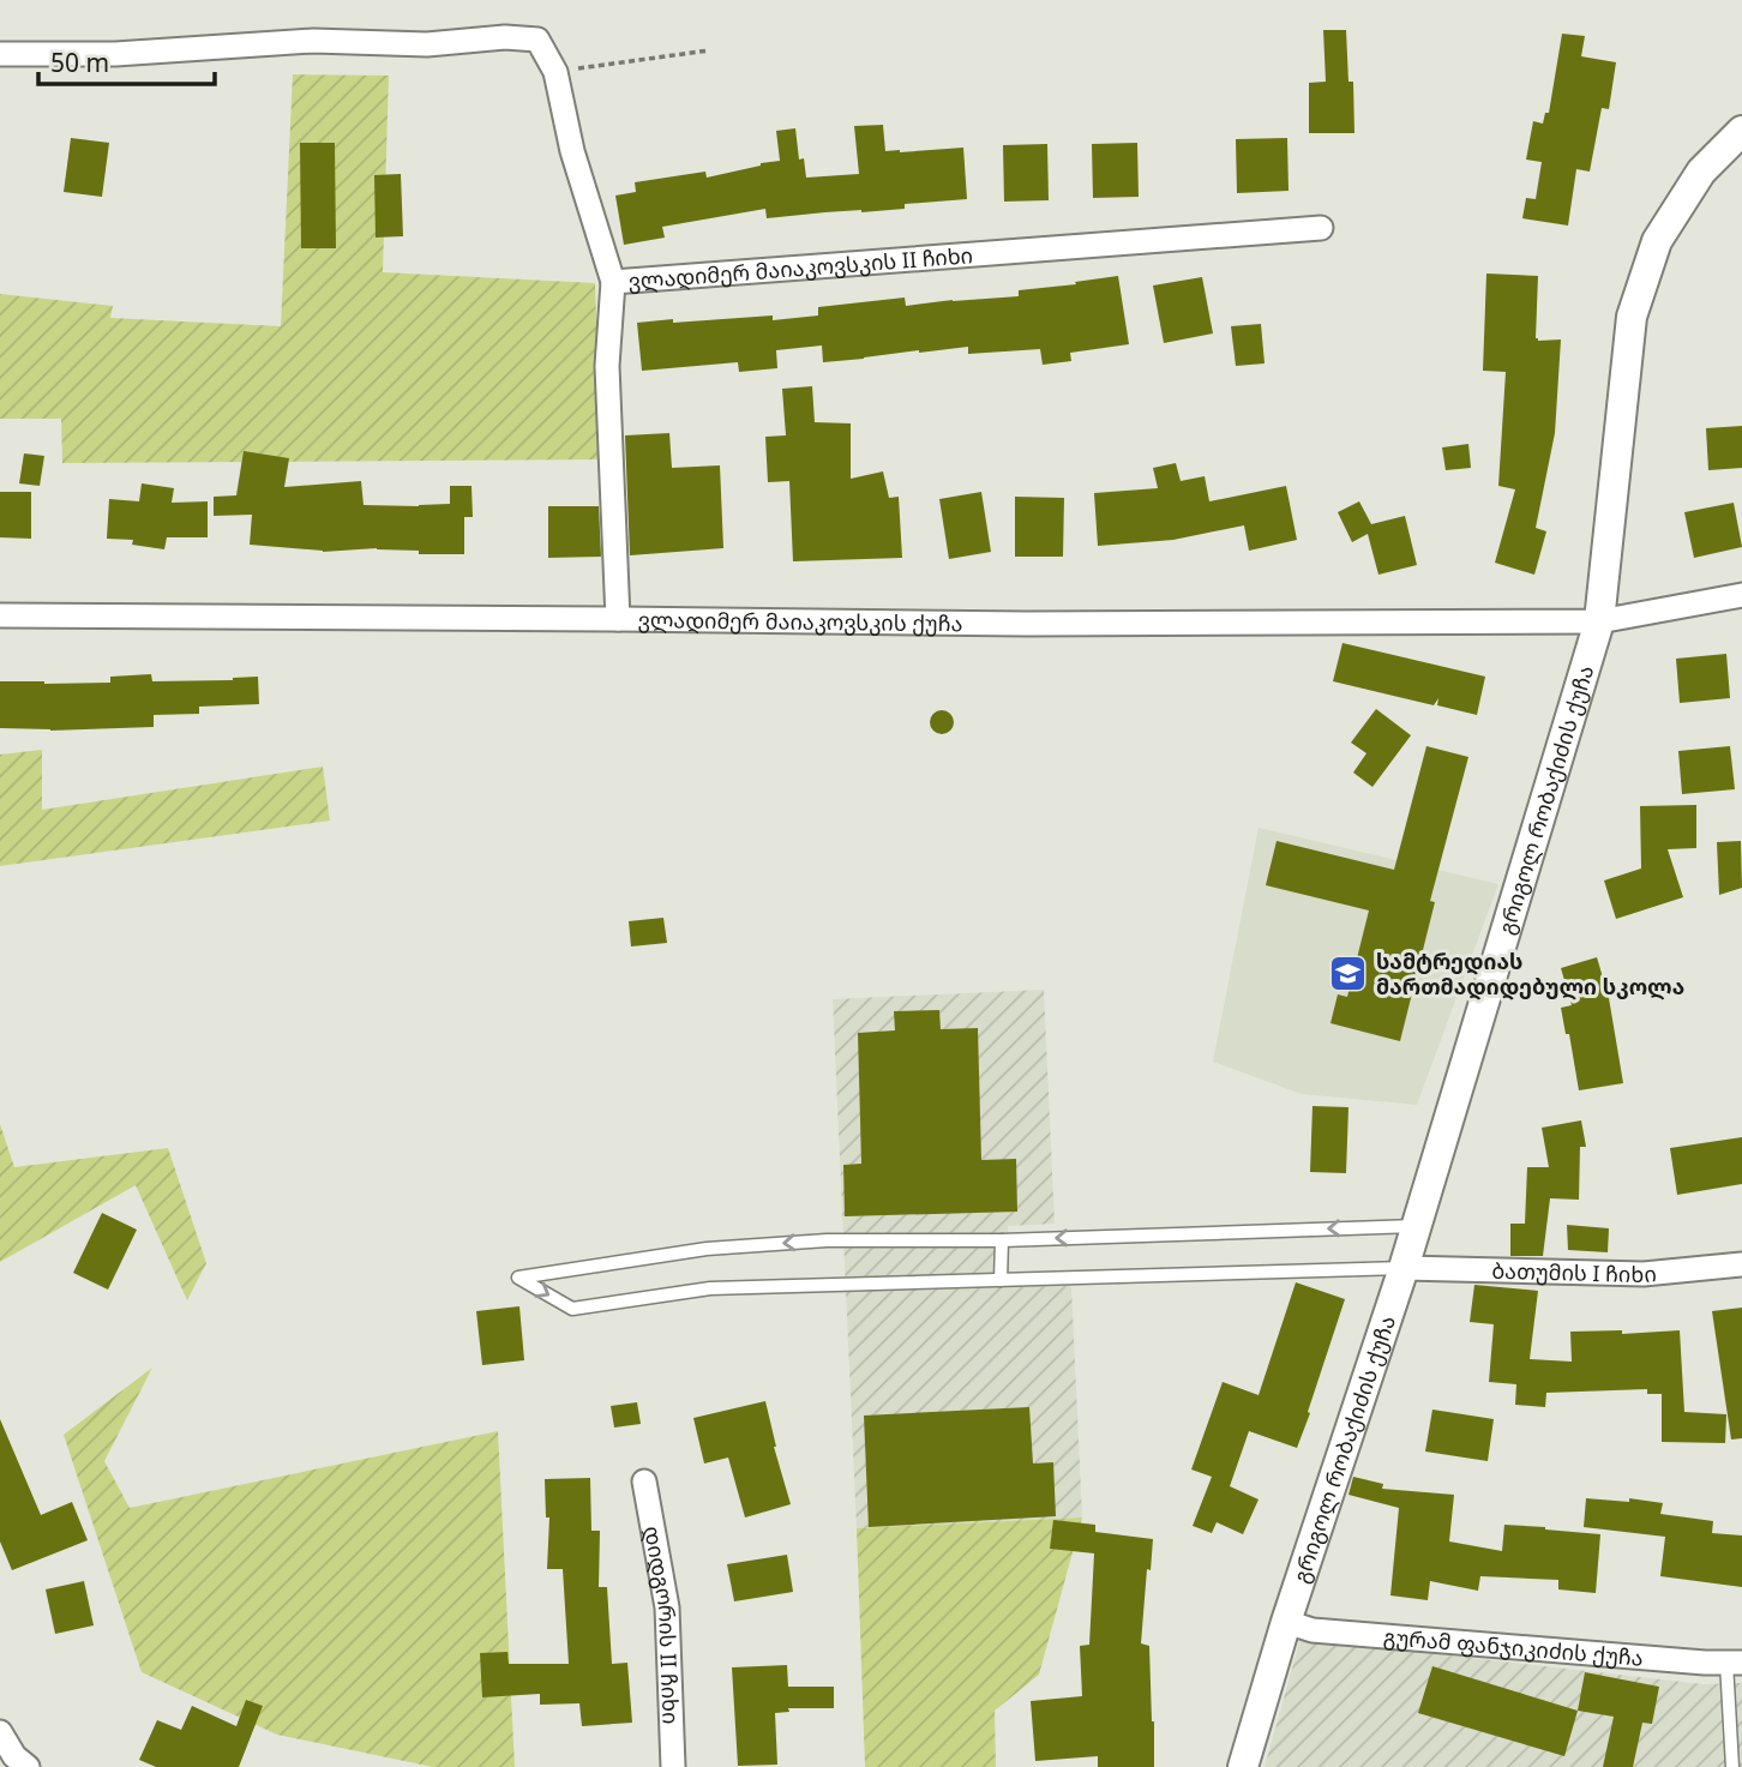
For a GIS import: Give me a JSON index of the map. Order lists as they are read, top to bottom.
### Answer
{
  "streets": {
    "street": [
      "ვლადიმერ მაიაკოვსკის II ჩიხი",
      "ვლადიმერ მაიაკოვსკის ქუჩა",
      "გრიგოლ რობაქიძის ქუჩა",
      "ბათუმის I ჩიხი",
      "დიდგორის II ჩიხი",
      "გურამ ფანჯიკიძის ქუჩა"
    ]
  },
  "crossings": [
    ["ვლადიმერ მაიაკოვსკის II ჩიხი", "ვლადიმერ მაიაკოვსკის ქუჩა"],
    ["ვლადიმერ მაიაკოვსკის ქუჩა", "გრიგოლ რობაქიძის ქუჩა"],
    ["გრიგოლ რობაქიძის ქუჩა", "ბათუმის I ჩიხი"],
    ["გრიგოლ რობაქიძის ქუჩა", "გურამ ფანჯიკიძის ქუჩა"]
  ],
  "places": {
    "school or university": ["სამტრედიას მართმადიდებული სკოლა"]
  },
  "scale_bar": "50 m"
}
